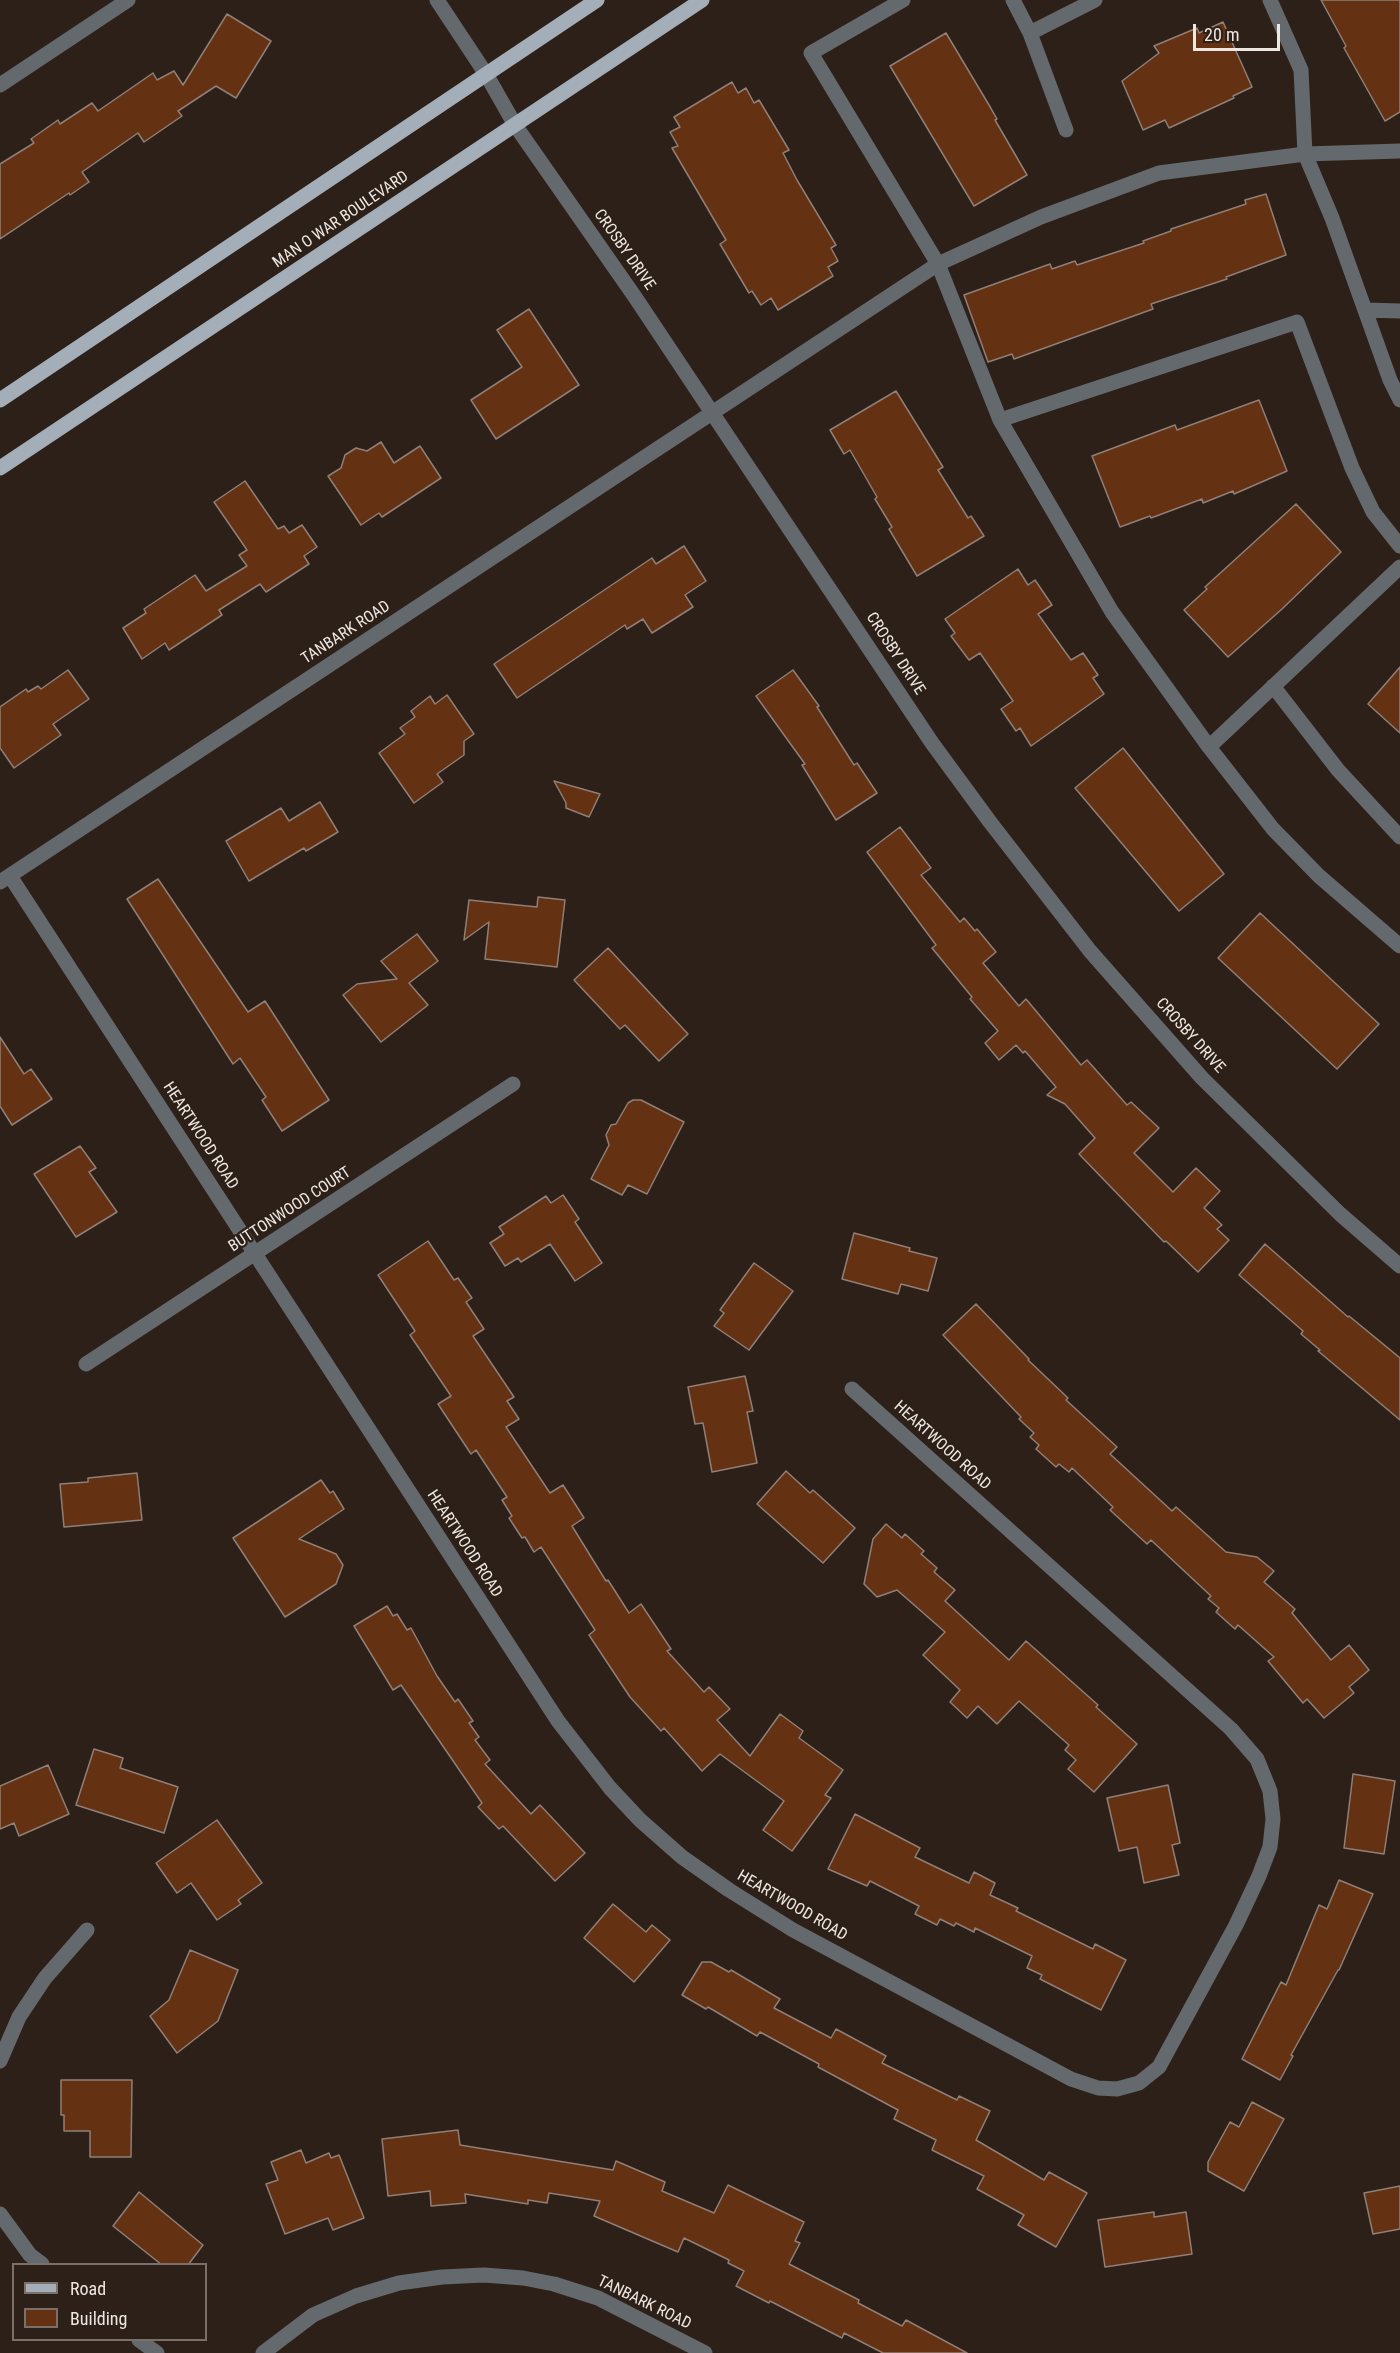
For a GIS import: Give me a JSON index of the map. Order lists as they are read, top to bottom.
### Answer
{
  "streets": {
    "main road": ["MAN O WAR BOULEVARD"],
    "street": [
      "CROSBY DRIVE",
      "TANBARK ROAD",
      "HEARTWOOD ROAD",
      "BUTTONWOOD COURT"
    ]
  },
  "crossings": [
    ["MAN O WAR BOULEVARD", "CROSBY DRIVE"],
    ["CROSBY DRIVE", "TANBARK ROAD"],
    ["TANBARK ROAD", "HEARTWOOD ROAD"],
    ["HEARTWOOD ROAD", "BUTTONWOOD COURT"]
  ],
  "legend": ["Road", "Building"],
  "scale_bar": "20 m"
}
